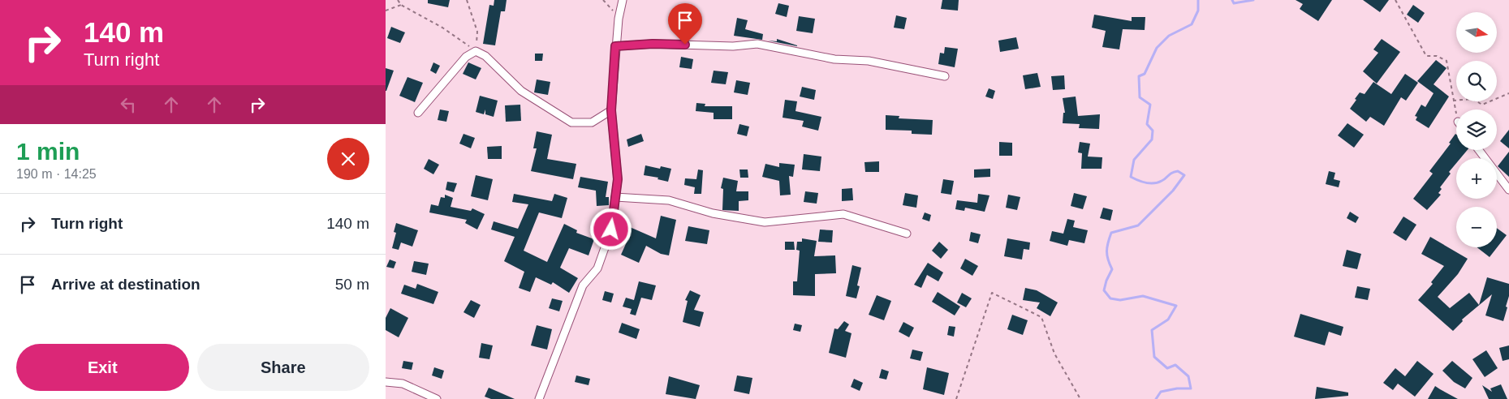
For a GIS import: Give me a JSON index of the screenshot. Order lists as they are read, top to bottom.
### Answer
{
  "north": "right",
  "page": {
    "turn": ["140 m", "Turn right"],
    "map_buttons": ["+", "−"],
    "heading": ["1 min", "190 m · 14:25"],
    "list": [
      {
        "name": "Turn right",
        "value": "140 m"
      },
      {
        "name": "Arrive at destination",
        "value": "50 m"
      }
    ],
    "buttons": ["Exit", "Share"]
  }
}
